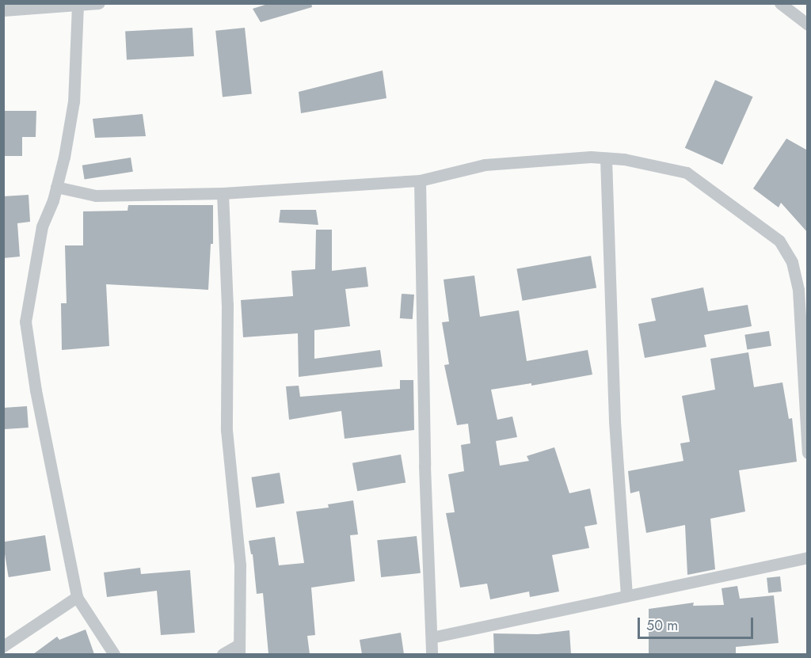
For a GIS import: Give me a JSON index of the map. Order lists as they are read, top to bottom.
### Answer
{
  "scale_bar": "50 m"
}
